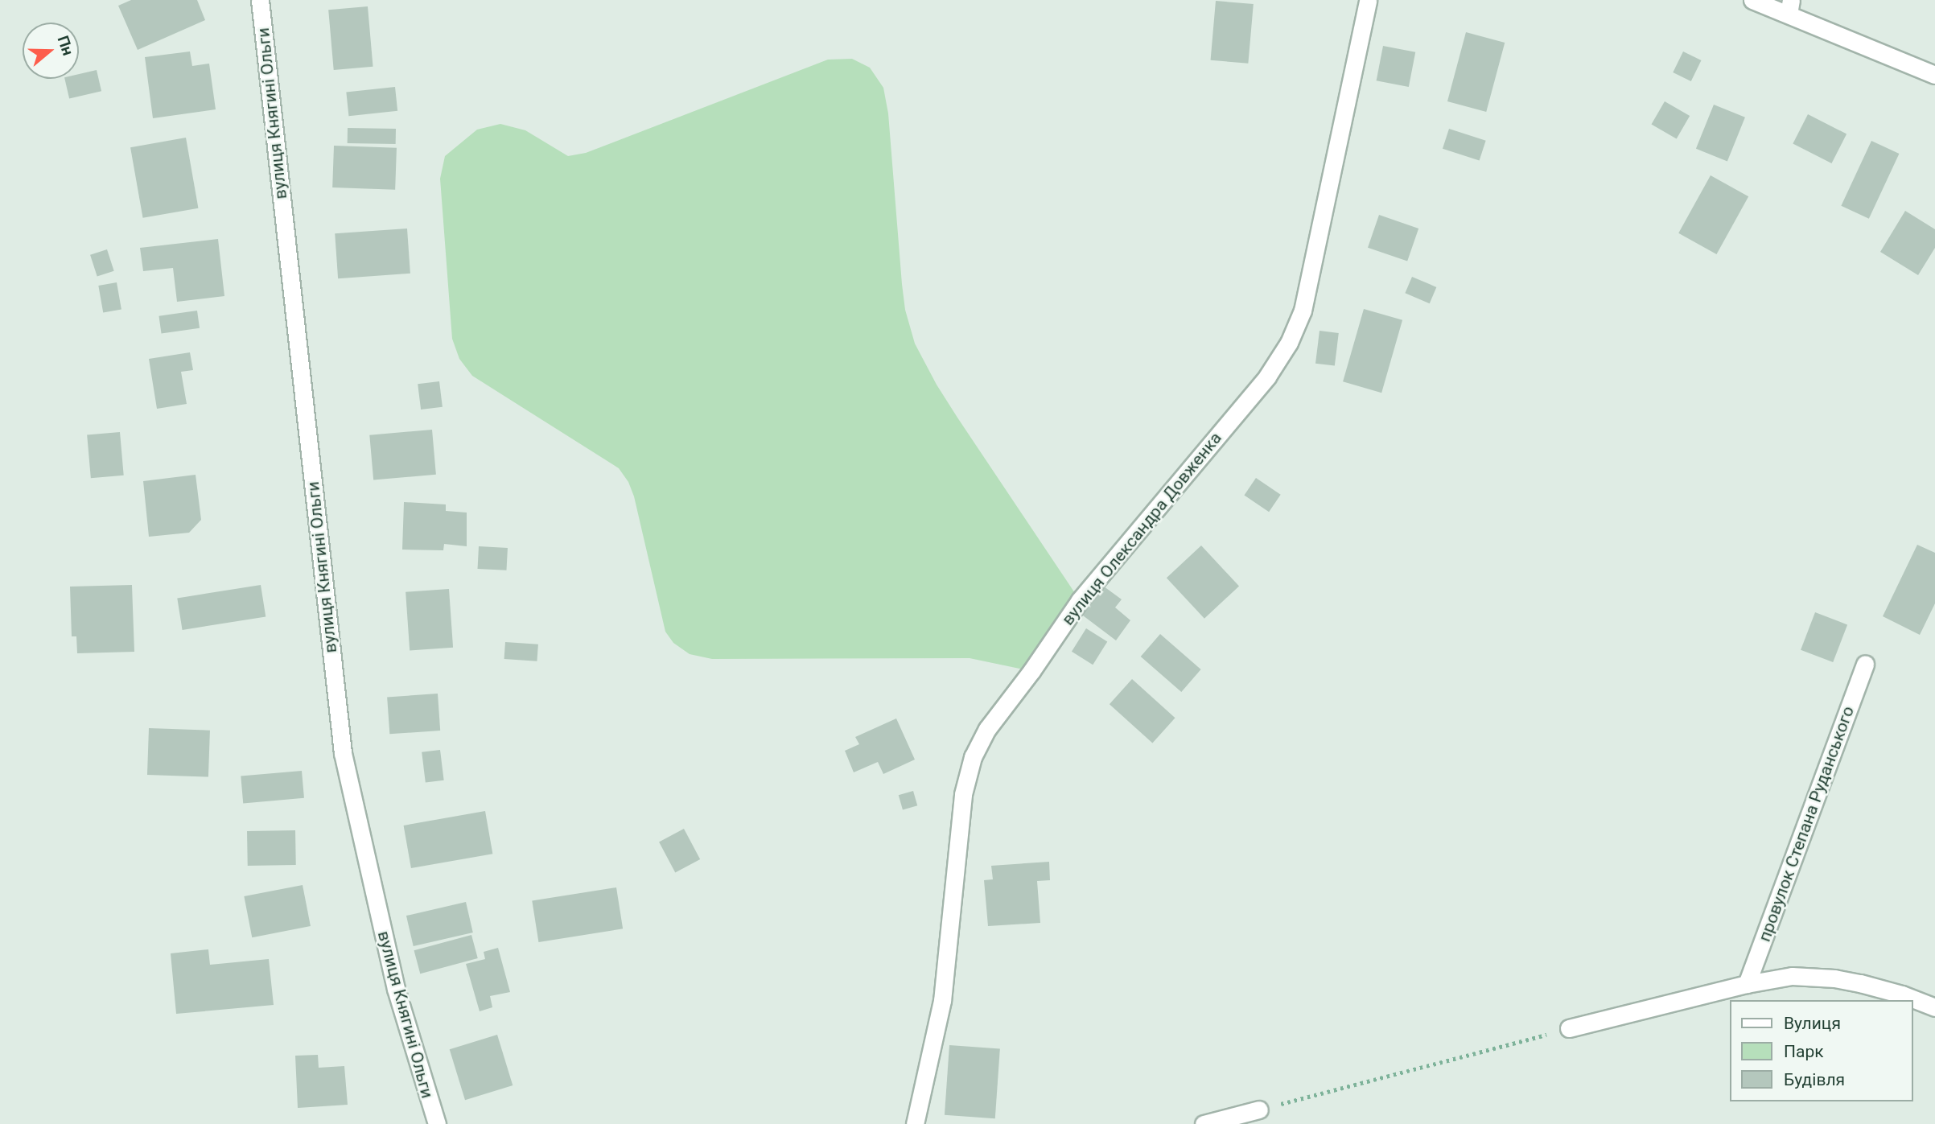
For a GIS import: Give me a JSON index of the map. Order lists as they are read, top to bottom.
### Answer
{
  "streets": {
    "street": ["вулиця Княгині Ольги", "вулиця Олександра Довженка", "провулок Степана Руданського"]
  },
  "legend": ["Вулиця", "Парк", "Будівля"],
  "north": "right"
}
